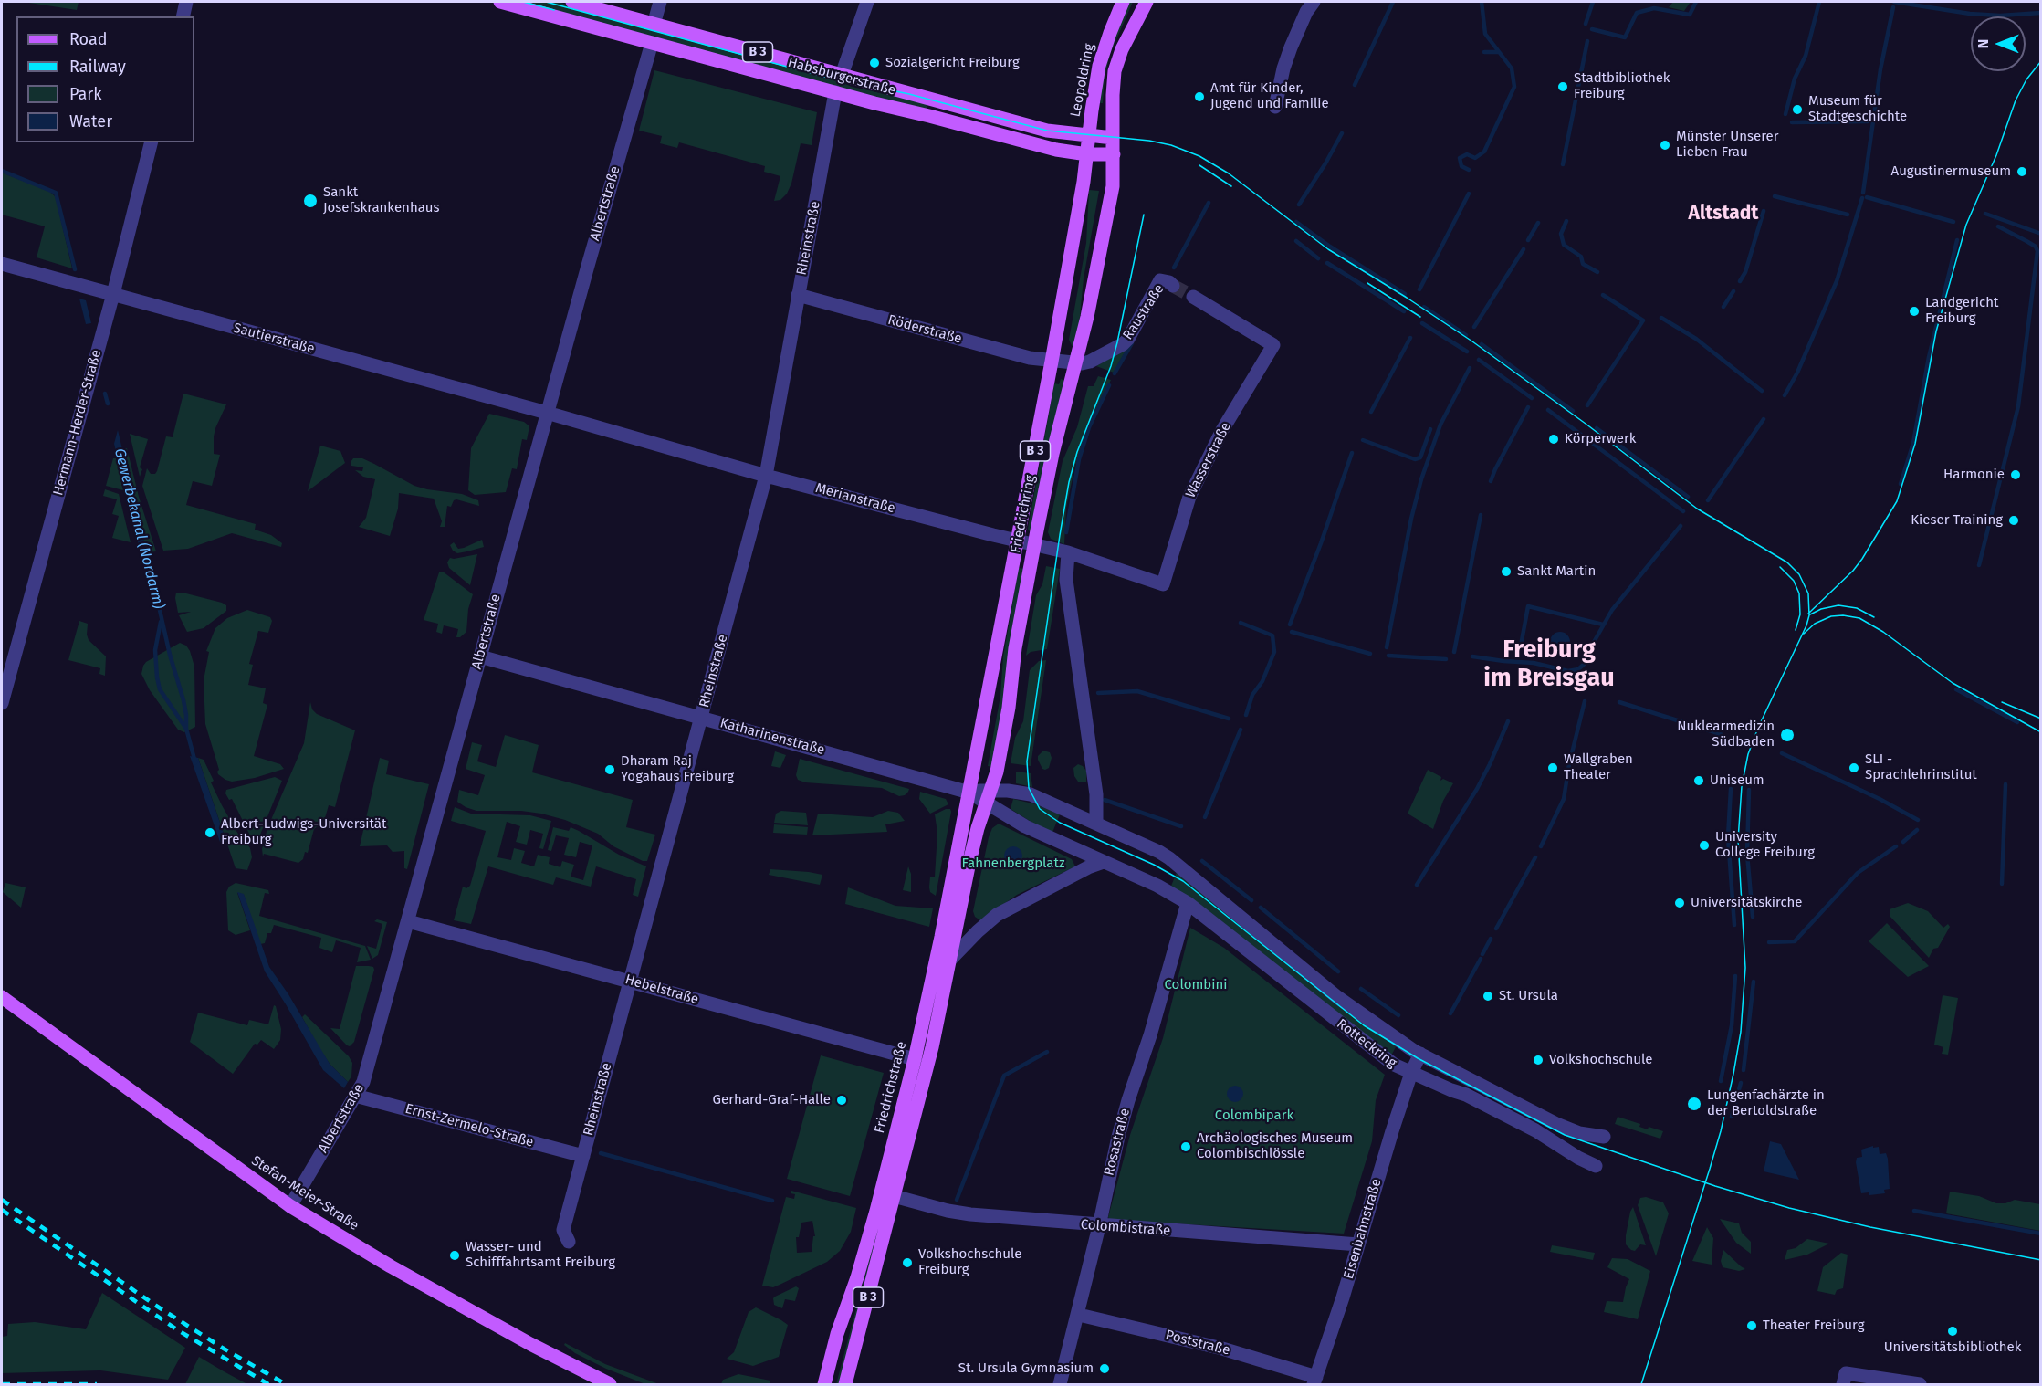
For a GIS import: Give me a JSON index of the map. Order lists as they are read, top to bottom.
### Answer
{
  "streets": {
    "main road": [
      "B 3",
      "Habsburgerstraße",
      "Leopoldring",
      "Friedrichring",
      "Friedrichstraße",
      "Stefan-Meier-Straße"
    ],
    "street": [
      "Albertstraße",
      "Rheinstraße",
      "Raustraße",
      "Röderstraße",
      "Sautierstraße",
      "Hermann-Herder-Straße",
      "Wasserstraße",
      "Merianstraße",
      "Katharinenstraße",
      "Hebelstraße",
      "Rotteckring",
      "Ernst-Zermelo-Straße",
      "Rosastraße",
      "Colombistraße",
      "Eisenbahnstraße",
      "Poststraße"
    ]
  },
  "crossings": [
    ["B 3", "Friedrichring"],
    ["B 3", "Colombistraße"],
    ["Habsburgerstraße", "Leopoldring"],
    ["Habsburgerstraße", "Albertstraße"],
    ["Habsburgerstraße", "Rheinstraße"],
    ["Habsburgerstraße", "Friedrichring"],
    ["Leopoldring", "Friedrichring"],
    ["Albertstraße", "Sautierstraße"],
    ["Albertstraße", "Merianstraße"],
    ["Albertstraße", "Katharinenstraße"],
    ["Albertstraße", "Hebelstraße"],
    ["Albertstraße", "Ernst-Zermelo-Straße"],
    ["Albertstraße", "Stefan-Meier-Straße"],
    ["Rheinstraße", "Röderstraße"],
    ["Rheinstraße", "Merianstraße"],
    ["Rheinstraße", "Katharinenstraße"],
    ["Rheinstraße", "Hebelstraße"],
    ["Rheinstraße", "Ernst-Zermelo-Straße"],
    ["Raustraße", "Röderstraße"],
    ["Raustraße", "Friedrichring"],
    ["Röderstraße", "Friedrichring"],
    ["Sautierstraße", "Hermann-Herder-Straße"],
    ["Sautierstraße", "Merianstraße"],
    ["Wasserstraße", "Merianstraße"],
    ["Merianstraße", "Friedrichring"],
    ["Friedrichring", "Katharinenstraße"],
    ["Friedrichring", "Friedrichstraße"],
    ["Katharinenstraße", "Friedrichstraße"],
    ["Hebelstraße", "Friedrichstraße"],
    ["Rotteckring", "Rosastraße"],
    ["Rotteckring", "Eisenbahnstraße"],
    ["Rosastraße", "Colombistraße"],
    ["Rosastraße", "Poststraße"],
    ["Colombistraße", "Eisenbahnstraße"],
    ["Eisenbahnstraße", "Poststraße"]
  ],
  "districts": ["Altstadt", "Freiburg im Breisgau"],
  "water": ["Gewerbekanal (Nordarm)"],
  "parks": ["Fahnenbergplatz", "Colombini", "Colombipark"],
  "places": [
    "Sozialgericht Freiburg",
    "Stadtbibliothek Freiburg",
    "Amt für Kinder, Jugend und Familie",
    "Museum für Stadtgeschichte",
    "Münster Unserer Lieben Frau",
    "Augustinermuseum",
    "Sankt Josefskrankenhaus",
    "Landgericht Freiburg",
    "Körperwerk",
    "Harmonie",
    "Kieser Training",
    "Sankt Martin",
    "Nuklearmedizin Südbaden",
    "Wallgraben Theater",
    "SLI - Sprachlehrinstitut",
    "Dharam Raj Yogahaus Freiburg",
    "Uniseum",
    "Albert-Ludwigs-Universität Freiburg",
    "University College Freiburg",
    "Universitätskirche",
    "St. Ursula",
    "Volkshochschule",
    "Gerhard-Graf-Halle",
    "Lungenfachärzte in der Bertoldstraße",
    "Archäologisches Museum Colombischlössle",
    "Wasser- und Schifffahrtsamt Freiburg",
    "Volkshochschule Freiburg",
    "Theater Freiburg",
    "Universitätsbibliothek",
    "St. Ursula Gymnasium"
  ],
  "legend": [
    "Road",
    "Railway",
    "Park",
    "Water"
  ],
  "north": "left"
}
